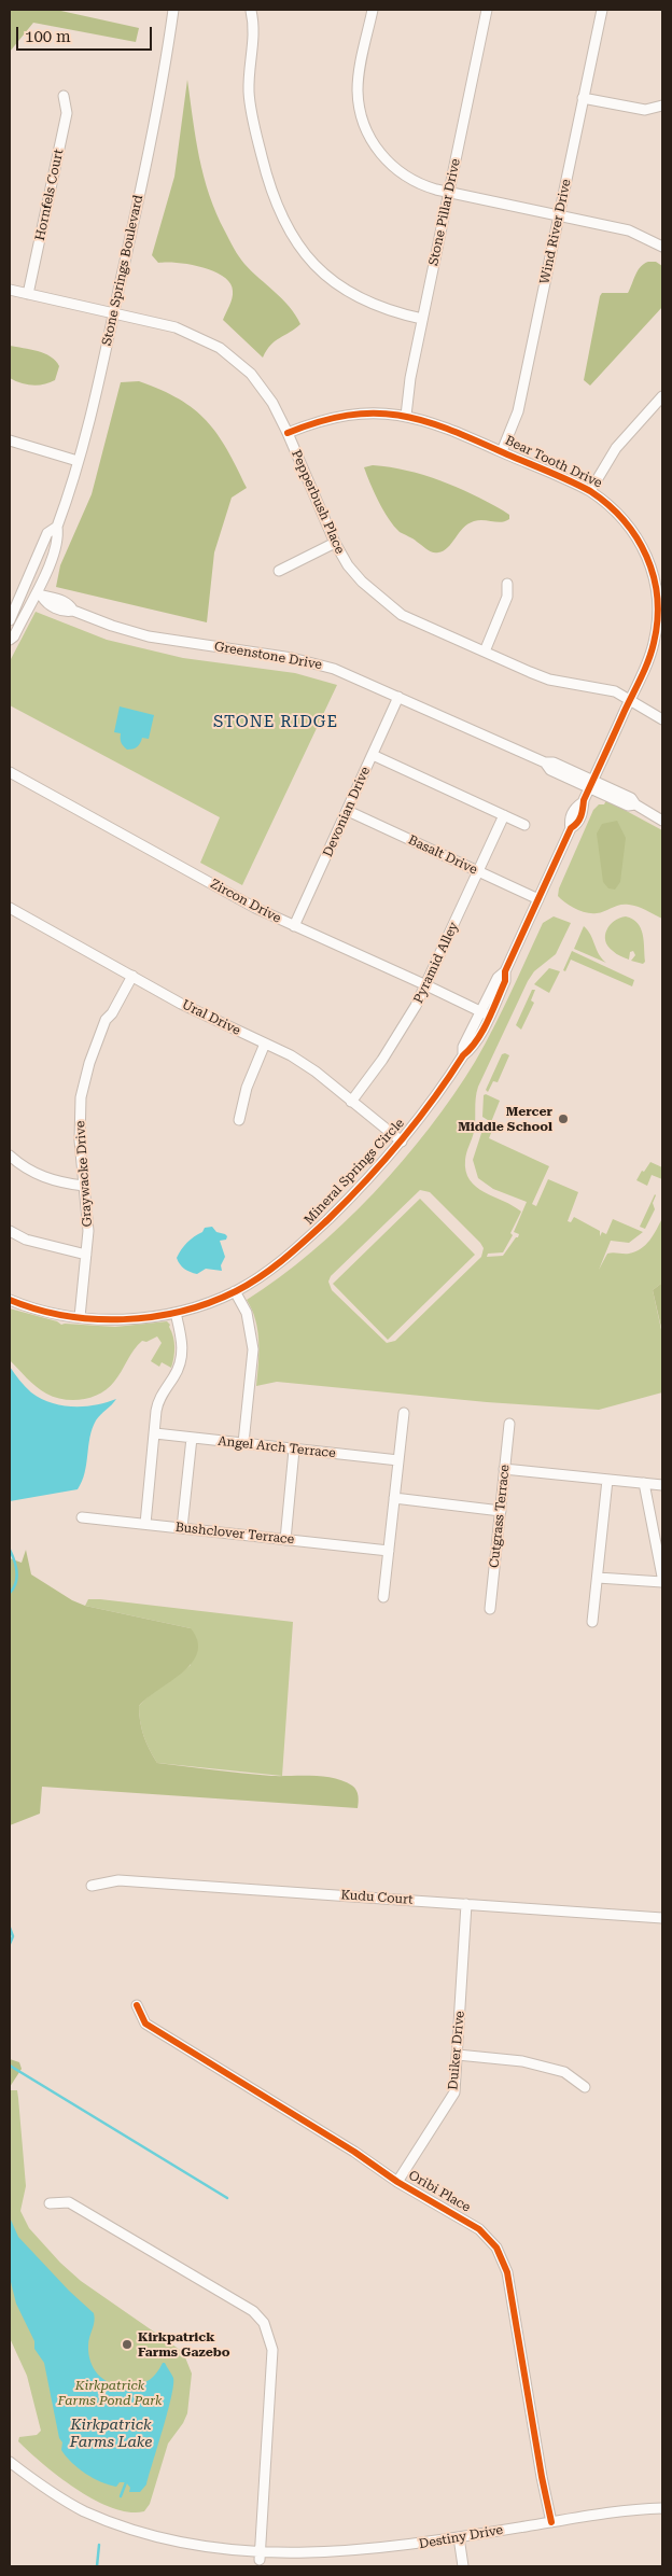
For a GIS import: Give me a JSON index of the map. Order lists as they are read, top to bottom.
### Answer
{
  "streets": {
    "street": [
      "Hornfels Court",
      "Stone Pillar Drive",
      "Wind River Drive",
      "Stone Springs Boulevard",
      "Bear Tooth Drive",
      "Pepperbush Place",
      "Greenstone Drive",
      "Devonian Drive",
      "Basalt Drive",
      "Zircon Drive",
      "Pyramid Alley",
      "Ural Drive",
      "Mineral Springs Circle",
      "Graywacke Drive",
      "Angel Arch Terrace",
      "Cutgrass Terrace",
      "Bushclover Terrace",
      "Kudu Court",
      "Duiker Drive",
      "Oribi Place",
      "Destiny Drive"
    ]
  },
  "crossings": [
    ["Hornfels Court", "Pepperbush Place"],
    ["Stone Pillar Drive", "Bear Tooth Drive"],
    ["Wind River Drive", "Bear Tooth Drive"],
    ["Stone Springs Boulevard", "Pepperbush Place"],
    ["Stone Springs Boulevard", "Greenstone Drive"],
    ["Bear Tooth Drive", "Pepperbush Place"],
    ["Bear Tooth Drive", "Greenstone Drive"],
    ["Bear Tooth Drive", "Mineral Springs Circle"],
    ["Greenstone Drive", "Devonian Drive"],
    ["Greenstone Drive", "Mineral Springs Circle"],
    ["Devonian Drive", "Basalt Drive"],
    ["Devonian Drive", "Zircon Drive"],
    ["Basalt Drive", "Pyramid Alley"],
    ["Basalt Drive", "Mineral Springs Circle"],
    ["Zircon Drive", "Pyramid Alley"],
    ["Zircon Drive", "Mineral Springs Circle"],
    ["Pyramid Alley", "Ural Drive"],
    ["Ural Drive", "Mineral Springs Circle"],
    ["Ural Drive", "Graywacke Drive"],
    ["Mineral Springs Circle", "Graywacke Drive"],
    ["Kudu Court", "Duiker Drive"],
    ["Duiker Drive", "Oribi Place"],
    ["Oribi Place", "Destiny Drive"]
  ],
  "districts": ["STONE RIDGE"],
  "water": ["Kirkpatrick Farms Lake"],
  "parks": ["Kirkpatrick Farms Pond Park"],
  "places": ["Mercer Middle School", "Kirkpatrick Farms Gazebo"],
  "scale_bar": "100 m"
}
